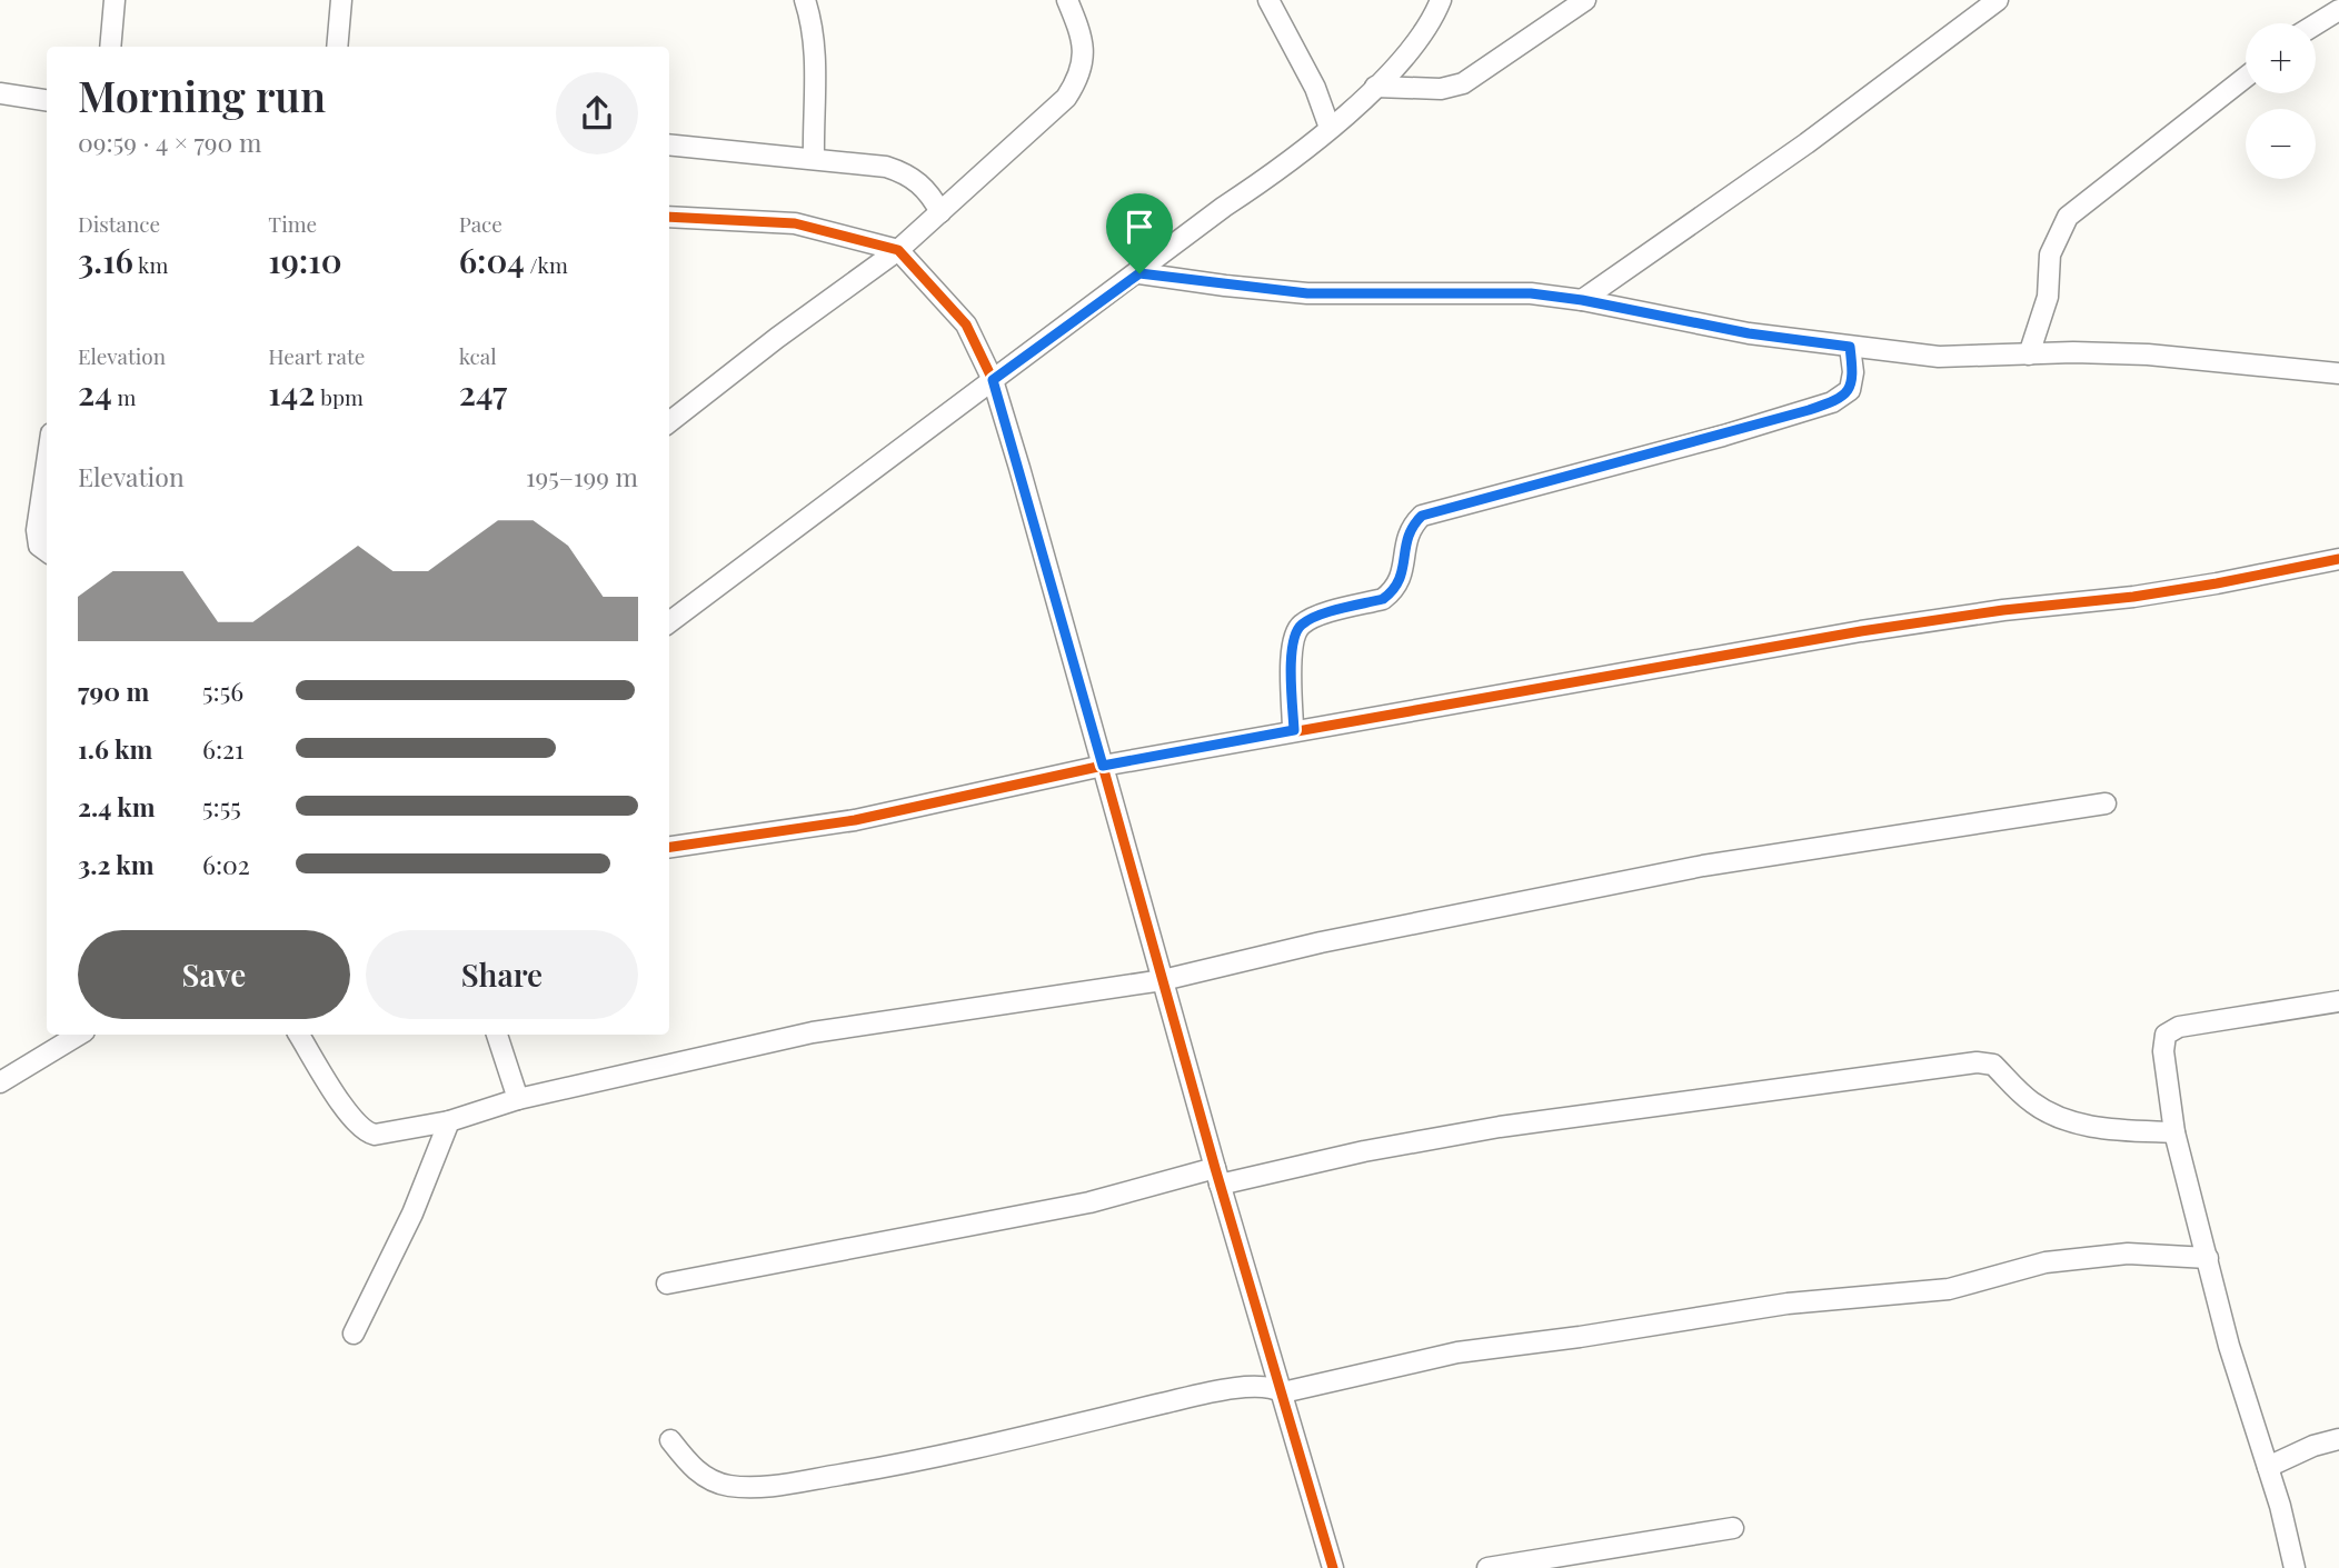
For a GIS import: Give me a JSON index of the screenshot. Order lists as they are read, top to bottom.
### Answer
{
  "page": {
    "map_buttons": ["+", "−"],
    "heading": ["Morning run", "09:59 · 4 × 790 m"],
    "stats": [
      ["Distance", "3.16 km"],
      ["Time", "19:10"],
      ["Pace", "6:04 /km"],
      ["Elevation", "24 m"],
      ["Heart rate", "142 bpm"],
      ["kcal", "247"]
    ],
    "chart": ["Elevation", "195–199 m"],
    "list": [
      {
        "name": "790 m",
        "note": "5:56"
      },
      {
        "name": "1.6 km",
        "note": "6:21"
      },
      {
        "name": "2.4 km",
        "note": "5:55"
      },
      {
        "name": "3.2 km",
        "note": "6:02"
      }
    ],
    "buttons": ["Save", "Share"]
  }
}
